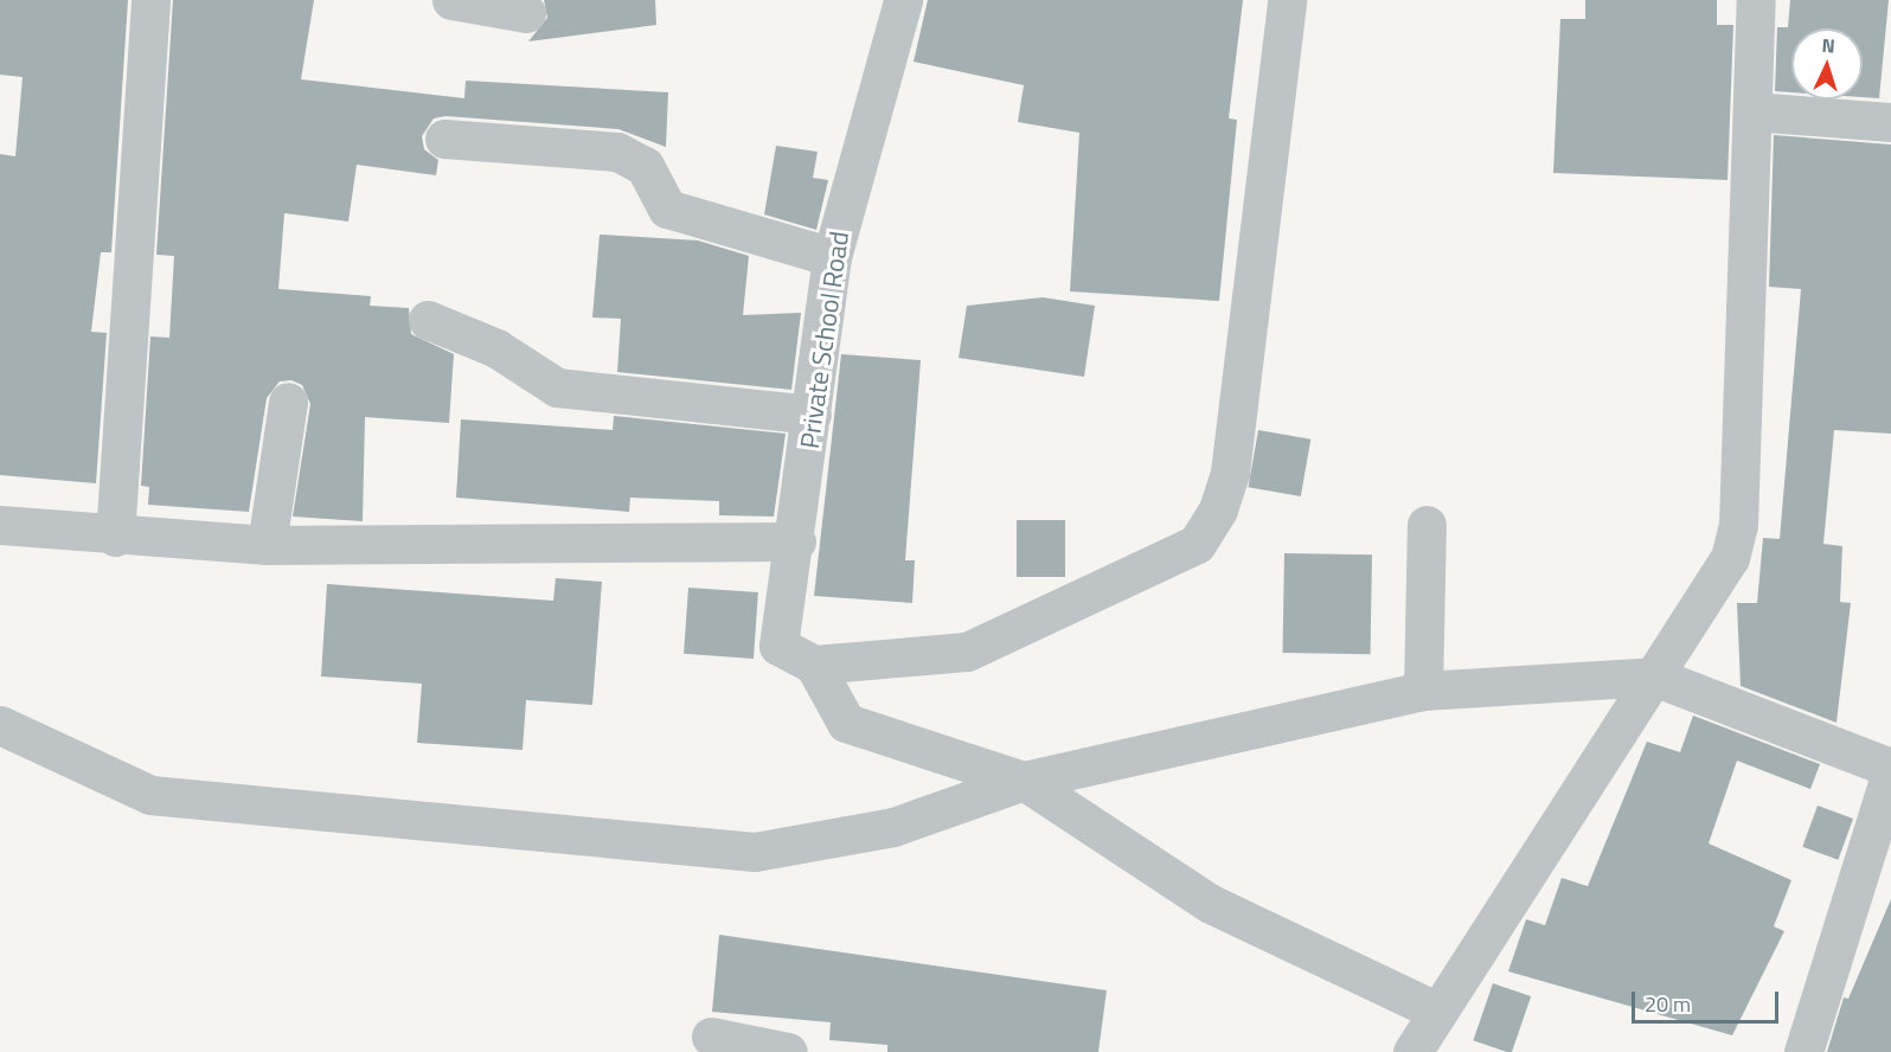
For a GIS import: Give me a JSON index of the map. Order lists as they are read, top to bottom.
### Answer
{
  "streets": {
    "street": ["Private School Road"]
  },
  "scale_bar": "20 m",
  "north": "top"
}
